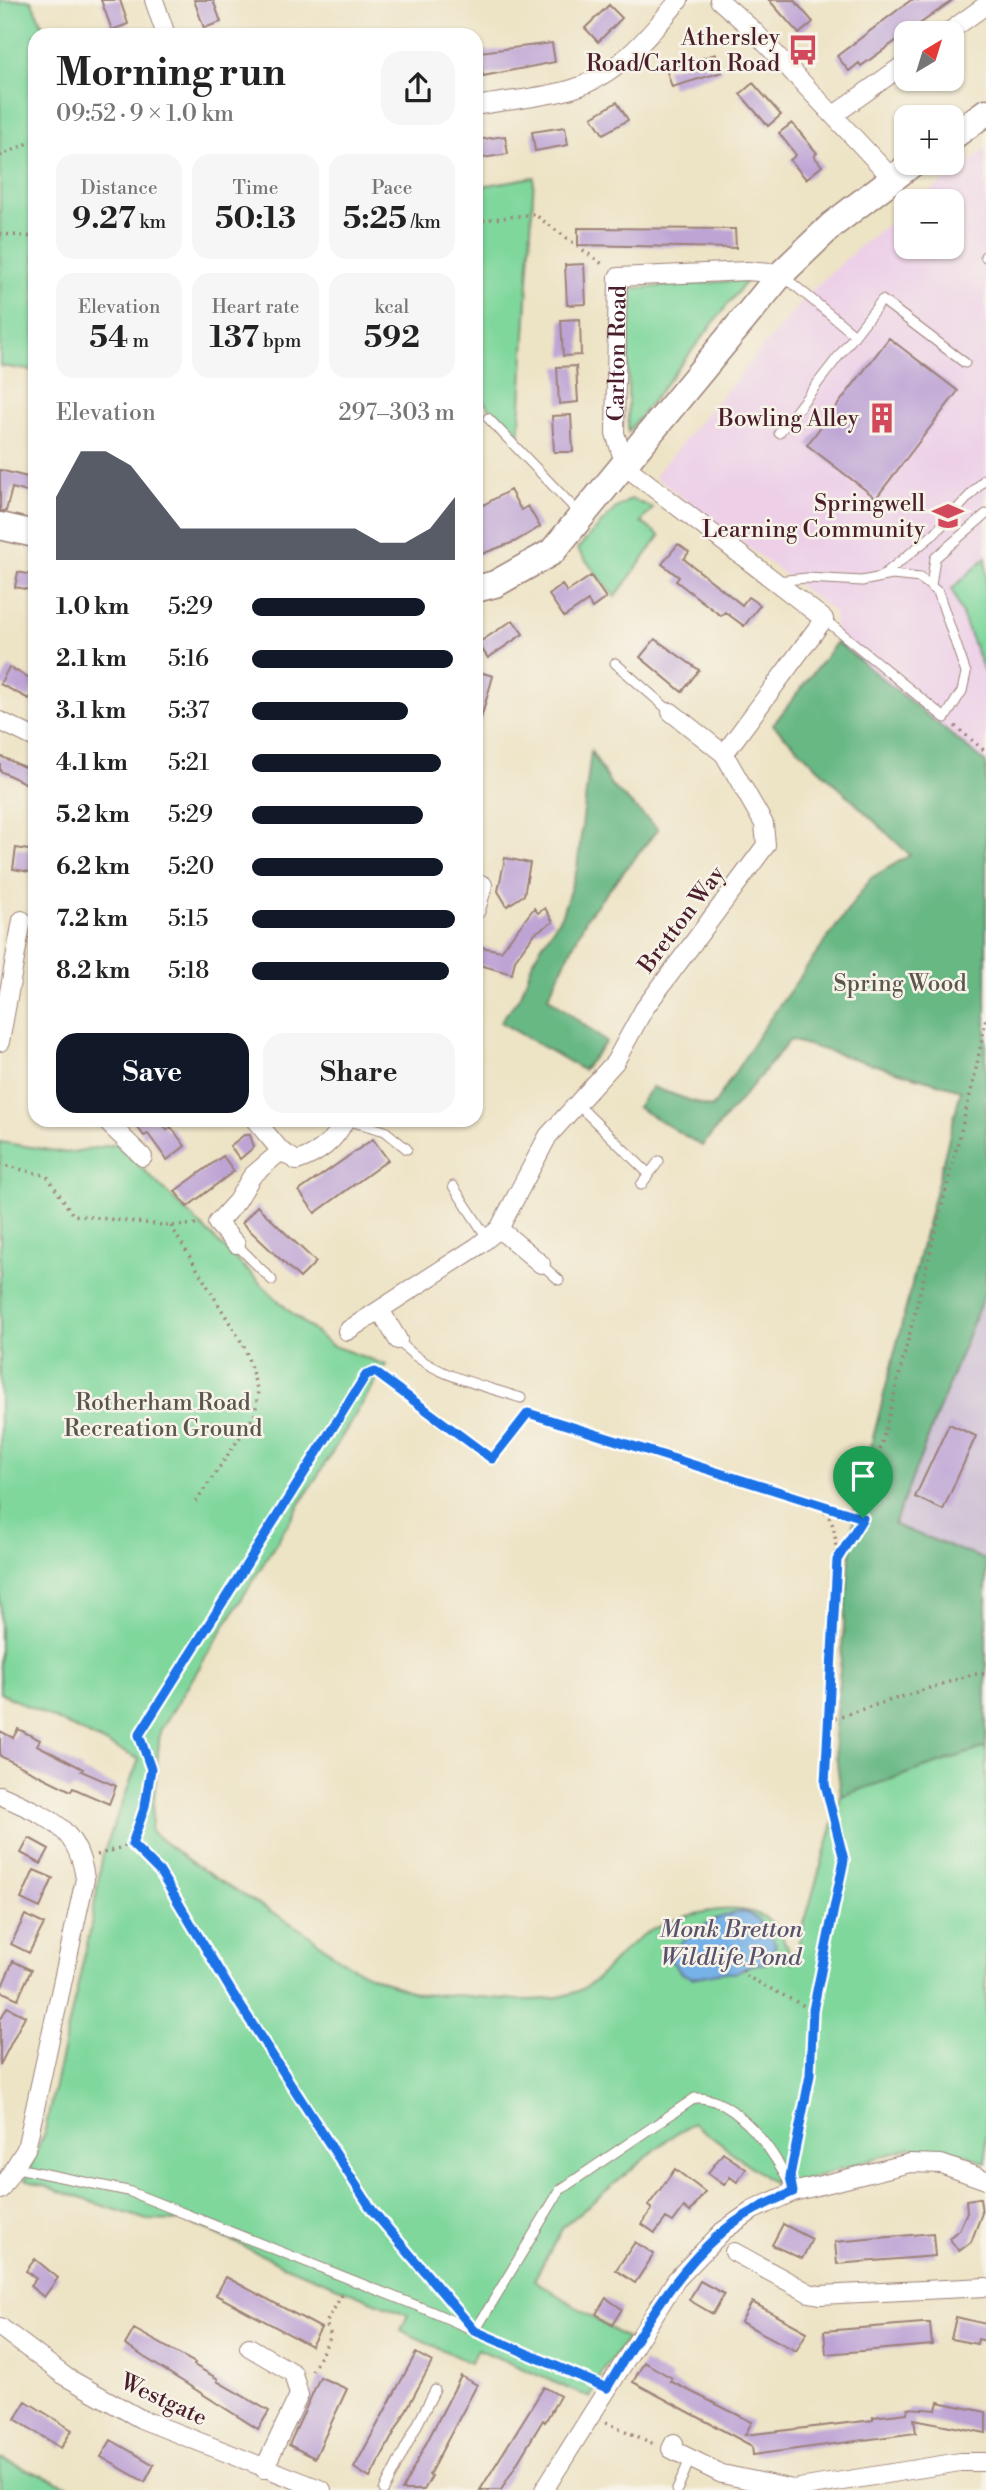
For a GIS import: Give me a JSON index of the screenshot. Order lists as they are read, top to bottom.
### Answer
{
  "streets": {
    "main road": ["Carlton Road"],
    "street": ["Bretton Way", "Westgate"]
  },
  "water": ["Monk Bretton Wildlife Pond"],
  "parks": ["Spring Wood", "Rotherham Road Recreation Ground"],
  "places": {
    "bus stop": ["Athersley Road/Carlton Road"],
    "building": ["Bowling Alley"],
    "school or university": ["Springwell Learning Community"]
  },
  "north": "top right",
  "page": {
    "map_buttons": ["+", "−"],
    "heading": ["Morning run", "09:52 · 9 × 1.0 km"],
    "stats": [
      ["Distance", "9.27 km"],
      ["Time", "50:13"],
      ["Pace", "5:25 /km"],
      ["Elevation", "54 m"],
      ["Heart rate", "137 bpm"],
      ["kcal", "592"]
    ],
    "chart": ["Elevation", "297–303 m"],
    "list": [
      {
        "name": "1.0 km",
        "note": "5:29"
      },
      {
        "name": "2.1 km",
        "note": "5:16"
      },
      {
        "name": "3.1 km",
        "note": "5:37"
      },
      {
        "name": "4.1 km",
        "note": "5:21"
      },
      {
        "name": "5.2 km",
        "note": "5:29"
      },
      {
        "name": "6.2 km",
        "note": "5:20"
      },
      {
        "name": "7.2 km",
        "note": "5:15"
      },
      {
        "name": "8.2 km",
        "note": "5:18"
      }
    ],
    "buttons": ["Save", "Share"]
  }
}
